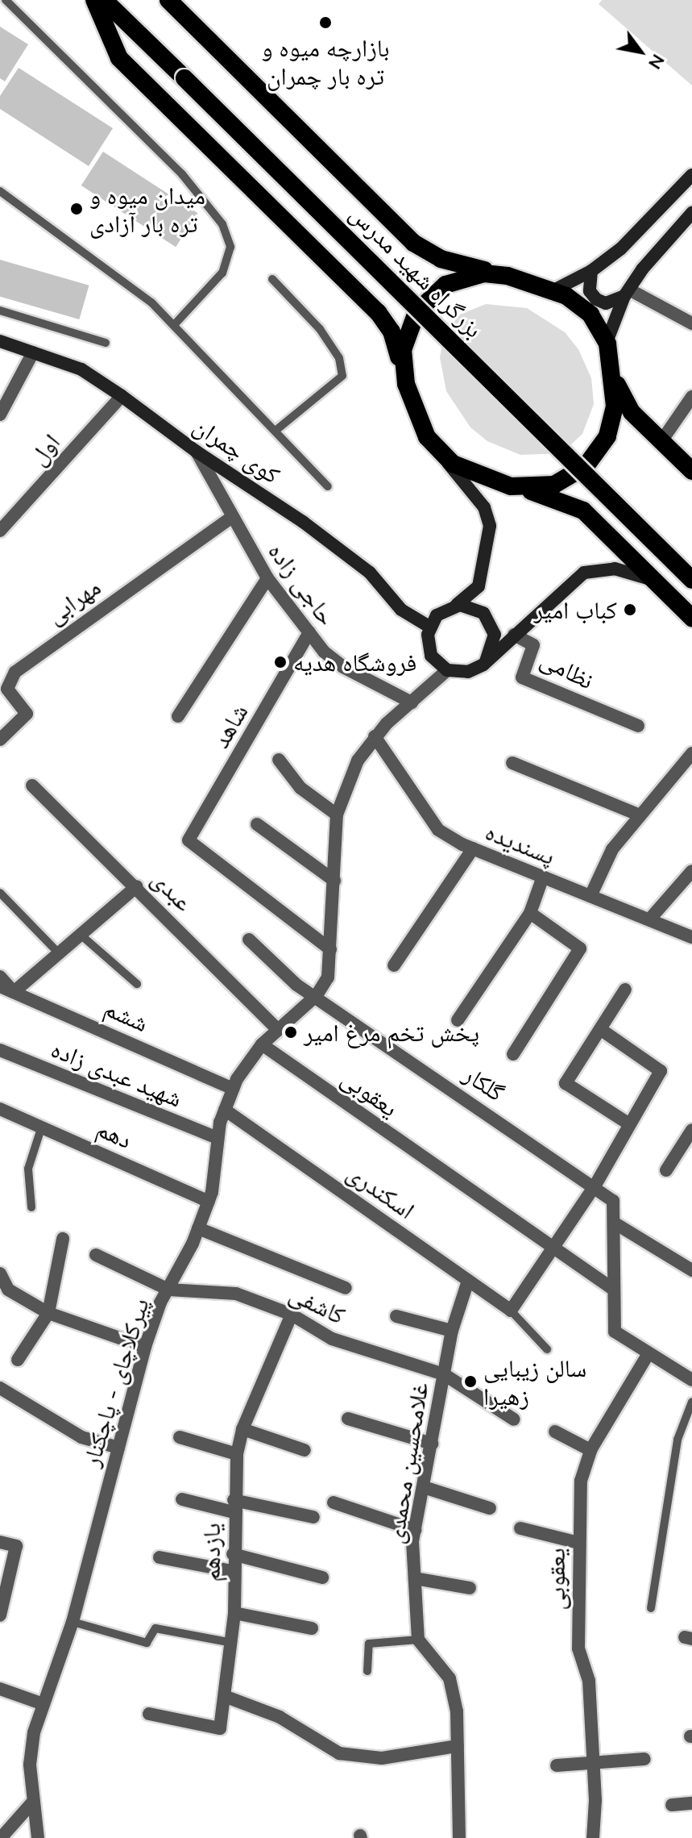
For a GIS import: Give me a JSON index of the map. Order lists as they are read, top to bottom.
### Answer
{
  "streets": {
    "highway": ["بزرگراه شهید مدرس"],
    "main road": ["کوی چمران"],
    "street": [
      "اول",
      "حاجی زاده",
      "مهرابی",
      "نظامی",
      "شاهد",
      "پسندیده",
      "عبدی",
      "ششم",
      "شهید عبدی زاده",
      "گلکار",
      "یعقوبی",
      "دهم",
      "اسکندری",
      "کاشفی",
      "پیرکلاچای - پاچکنار",
      "غلامحسین محمدی",
      "یازدهم"
    ]
  },
  "crossings": [
    ["اول", "کوی چمران"],
    ["کوی چمران", "حاجی زاده"],
    ["کوی چمران", "پیرکلاچای - پاچکنار"],
    ["حاجی زاده", "مهرابی"],
    ["حاجی زاده", "شاهد"],
    ["حاجی زاده", "پیرکلاچای - پاچکنار"],
    ["شاهد", "پیرکلاچای - پاچکنار"],
    ["پسندیده", "پیرکلاچای - پاچکنار"],
    ["عبدی", "پیرکلاچای - پاچکنار"],
    ["ششم", "پیرکلاچای - پاچکنار"],
    ["شهید عبدی زاده", "پیرکلاچای - پاچکنار"],
    ["گلکار", "یعقوبی"],
    ["گلکار", "پیرکلاچای - پاچکنار"],
    ["یعقوبی", "پیرکلاچای - پاچکنار"],
    ["دهم", "پیرکلاچای - پاچکنار"],
    ["اسکندری", "پیرکلاچای - پاچکنار"],
    ["اسکندری", "غلامحسین محمدی"],
    ["کاشفی", "پیرکلاچای - پاچکنار"],
    ["کاشفی", "غلامحسین محمدی"],
    ["کاشفی", "یازدهم"]
  ],
  "places": [
    "بازارچه میوه و تره بار چمران",
    "میدان میوه و تره بار آزادی",
    "کباب امیر",
    "فروشگاه هدیه",
    "پخش تخم مرغ امیر",
    "سالن زیبایی زهیرا"
  ],
  "north": "bottom right"
}
